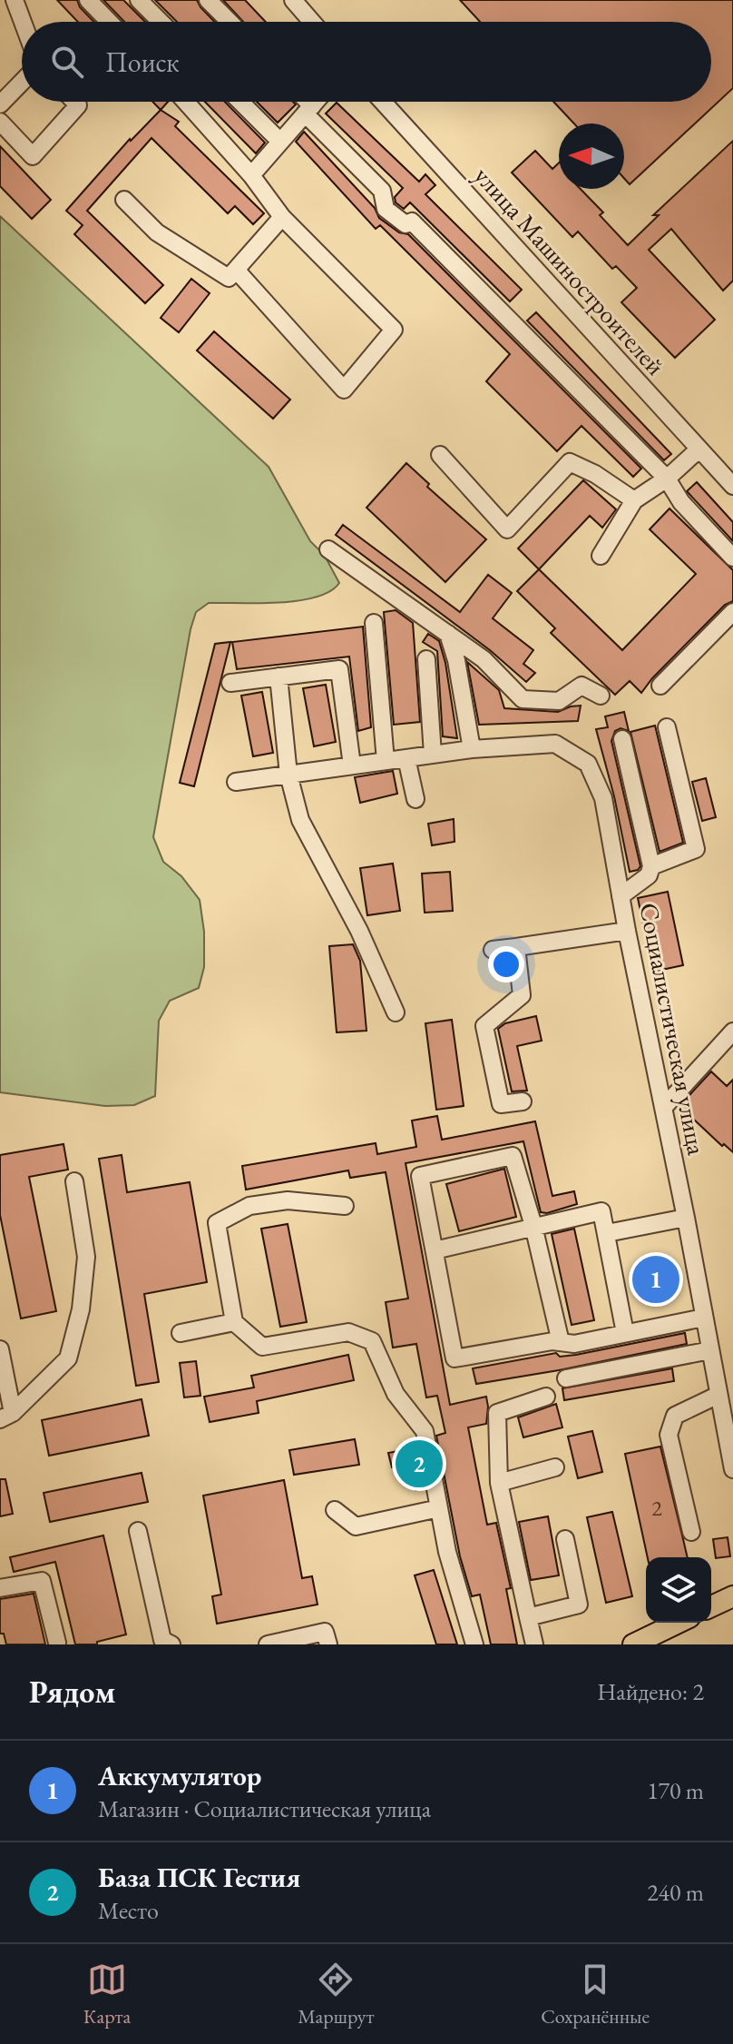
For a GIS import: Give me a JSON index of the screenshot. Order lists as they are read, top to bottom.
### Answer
{
  "streets": {
    "street": ["улица Машиностроителей", "Социалистическая улица"]
  },
  "house_numbers": ["2"],
  "north": "left",
  "page": {
    "search": "Поиск",
    "pins": ["1", "2"],
    "heading": ["Рядом", "Найдено: 2"],
    "list": [
      {
        "mark": "1",
        "name": "Аккумулятор",
        "note": "Магазин · Социалистическая улица",
        "value": "170 m"
      },
      {
        "mark": "2",
        "name": "База ПСК Гестия",
        "note": "Место",
        "value": "240 m"
      }
    ],
    "nav": ["Карта", "Маршрут", "Сохранённые"]
  }
}
